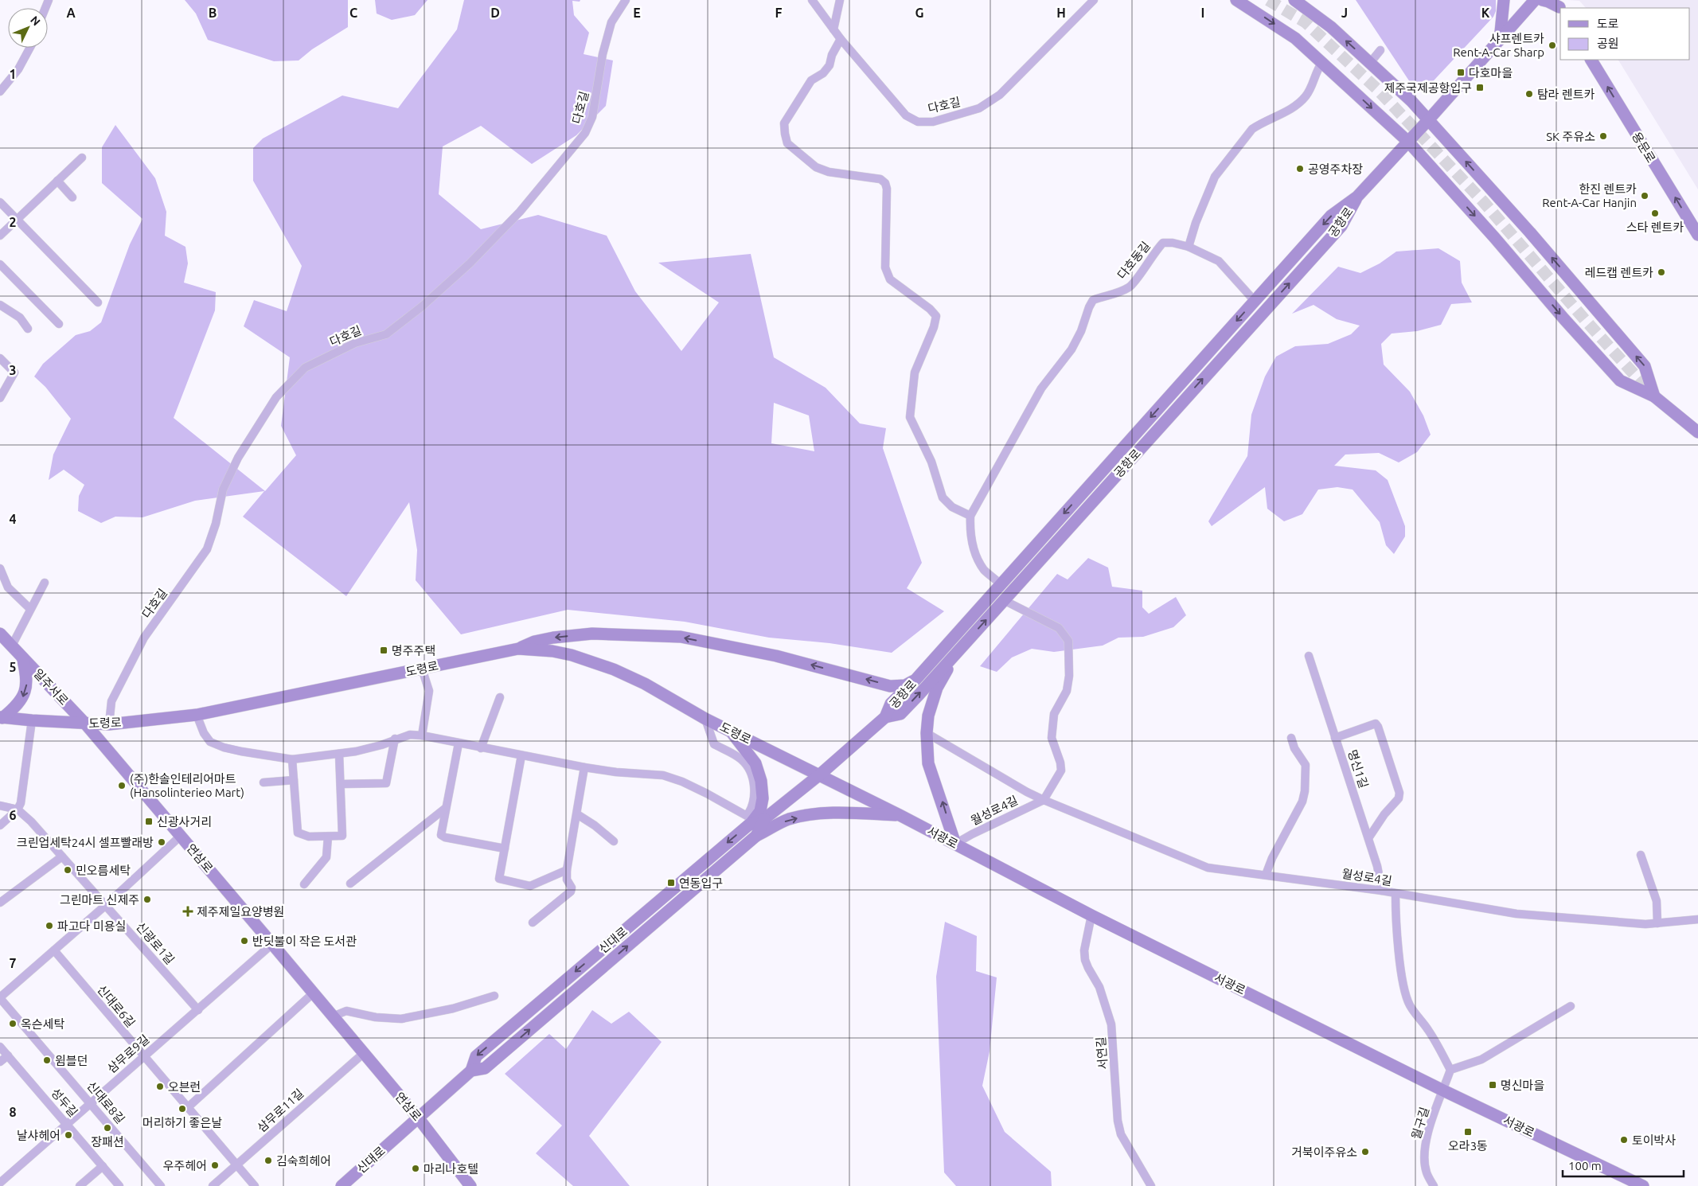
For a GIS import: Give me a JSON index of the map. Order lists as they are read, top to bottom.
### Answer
{
  "streets": {
    "street": [
      "다호길",
      "용문로",
      "공항로",
      "다호동길",
      "도령로",
      "일주서로",
      "명신1길",
      "월성로4길",
      "서광로",
      "연삼로",
      "신대로",
      "신광로1길",
      "신대로6길",
      "서연길",
      "삼무로9길",
      "성두길",
      "신대로8길",
      "삼무로11길",
      "월구길"
    ]
  },
  "crossings": [
    ["다호길", "도령로"],
    ["공항로", "다호동길"],
    ["공항로", "도령로"],
    ["공항로", "서광로"],
    ["공항로", "신대로"],
    ["도령로", "일주서로"],
    ["도령로", "서광로"],
    ["도령로", "연삼로"],
    ["도령로", "신대로"],
    ["일주서로", "연삼로"],
    ["명신1길", "월성로4길"],
    ["월성로4길", "서광로"],
    ["서광로", "신대로"],
    ["서광로", "서연길"],
    ["서광로", "월구길"],
    ["연삼로", "신대로"],
    ["연삼로", "삼무로9길"],
    ["연삼로", "삼무로11길"],
    ["신광로1길", "삼무로9길"],
    ["신대로6길", "삼무로9길"],
    ["신대로6길", "삼무로11길"],
    ["삼무로9길", "성두길"],
    ["삼무로9길", "신대로8길"]
  ],
  "one_way": ["용문로"],
  "places": {
    "other": [
      "샤프렌트카 Rent-A-Car Sharp",
      "탐라 렌트카",
      "SK 주유소",
      "공영주차장",
      "한진 렌트카 Rent-A-Car Hanjin",
      "스타 렌트카",
      "레드캡 렌트카",
      "(주)한솔인테리어마트 (Hansolinterieo Mart)",
      "크린업세탁24시 셀프빨래방",
      "민오름세탁",
      "그린마트 신제주",
      "파고다 미용실",
      "반딧불이 작은 도서관",
      "옥슨세탁",
      "윔블던",
      "오븐런",
      "머리하기 좋은날",
      "장패션",
      "날샤헤어",
      "토이박사",
      "거북이주유소",
      "김숙희헤어",
      "우주헤어",
      "마리나호텔"
    ],
    "transit": [
      "다호마을",
      "제주국제공항입구",
      "명주주택",
      "신광사거리",
      "연동입구",
      "명신마을",
      "오라3동"
    ],
    "health": ["제주제일요양병원"]
  },
  "legend": ["도로", "공원"],
  "scale_bar": "100 m",
  "north": "top right",
  "grid": {
    "columns": [
      "A",
      "B",
      "C",
      "D",
      "E",
      "F",
      "G",
      "H",
      "I",
      "J",
      "K"
    ],
    "rows": [
      "1",
      "2",
      "3",
      "4",
      "5",
      "6",
      "7",
      "8"
    ]
  }
}
